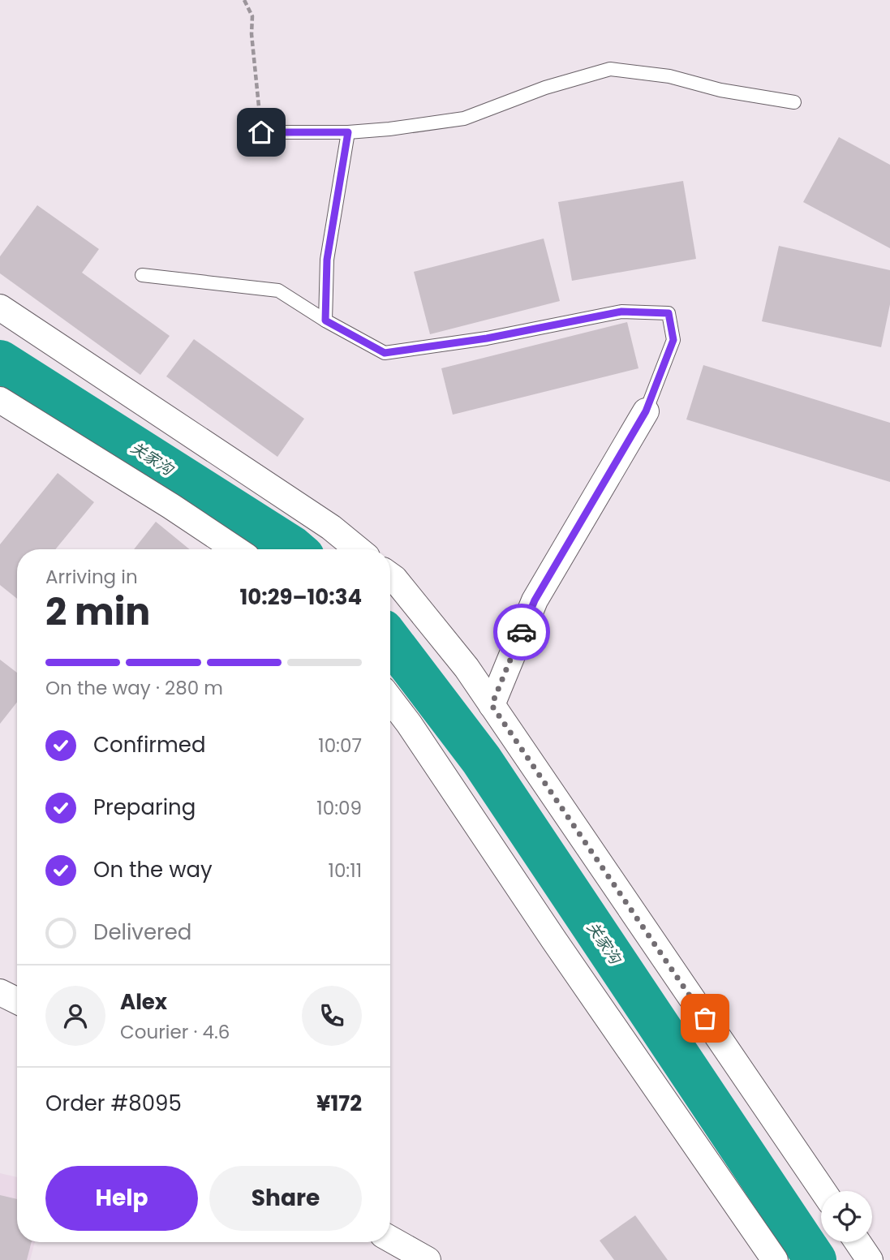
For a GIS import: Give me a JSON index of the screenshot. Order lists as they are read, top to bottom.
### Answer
{
  "water": ["关家沟"],
  "page": {
    "heading": ["2 min", "Arriving in", "10:29–10:34"],
    "panel": [
      "Alex",
      "Courier · 4.6",
      "Order #8095",
      "¥172"
    ],
    "bar": "On the way · 280 m",
    "list": [
      ["Confirmed", "10:07"],
      ["Preparing", "10:09"],
      ["On the way", "10:11"],
      "Delivered"
    ],
    "buttons": ["Help", "Share"]
  }
}
